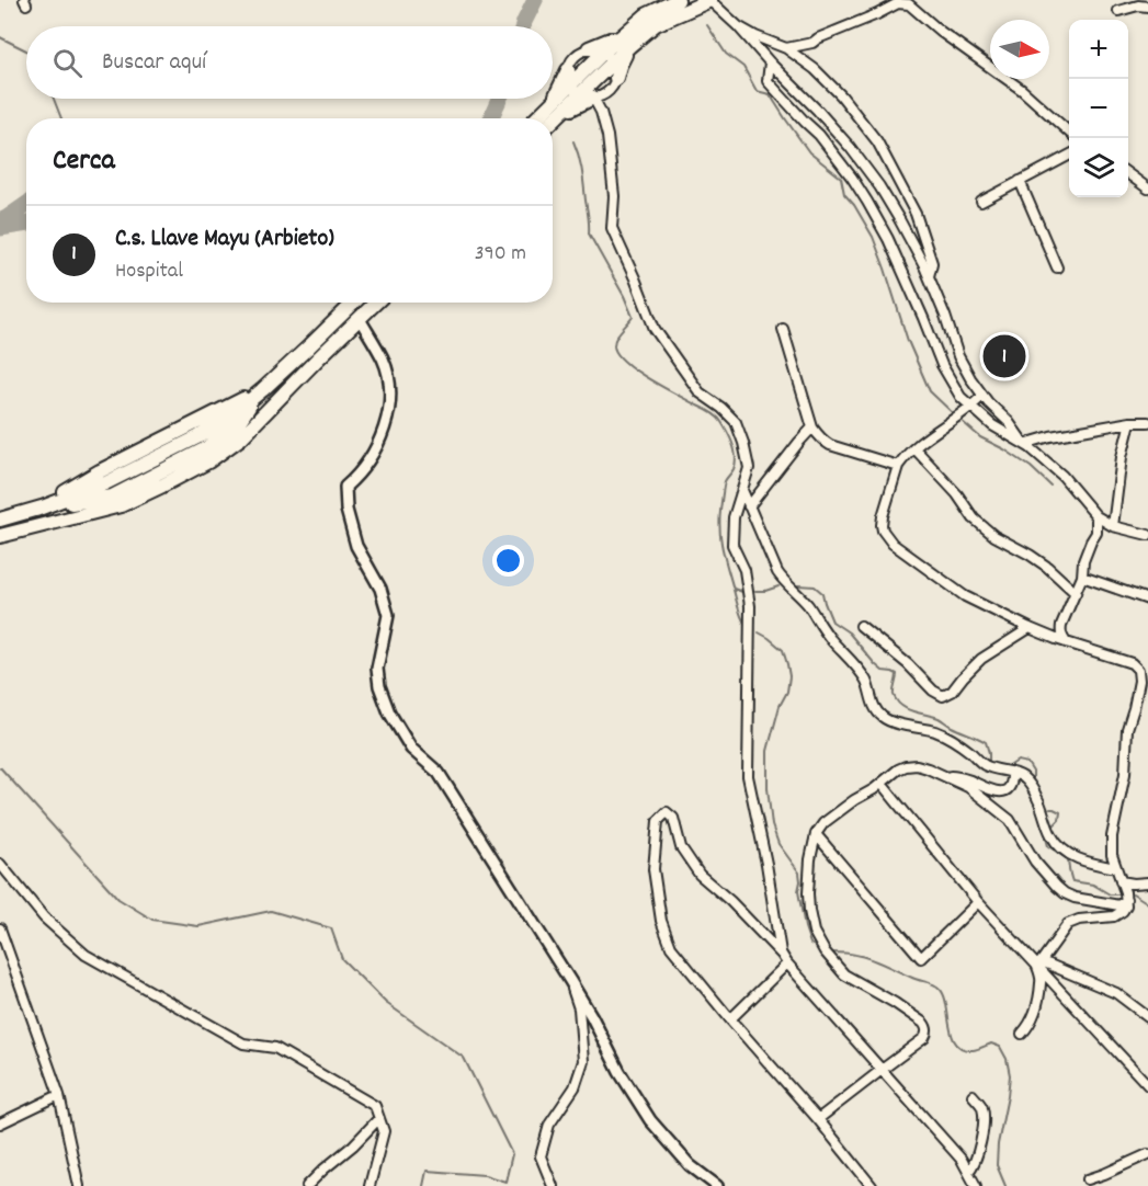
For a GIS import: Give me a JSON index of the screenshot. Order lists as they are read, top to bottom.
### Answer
{
  "north": "right",
  "page": {
    "map_buttons": ["+", "−"],
    "search": "Buscar aquí",
    "heading": "Cerca",
    "list": [
      {
        "mark": "1",
        "name": "C.s. Llave Mayu (Arbieto)",
        "note": "Hospital",
        "value": "390 m"
      }
    ],
    "pins": "1"
  }
}
